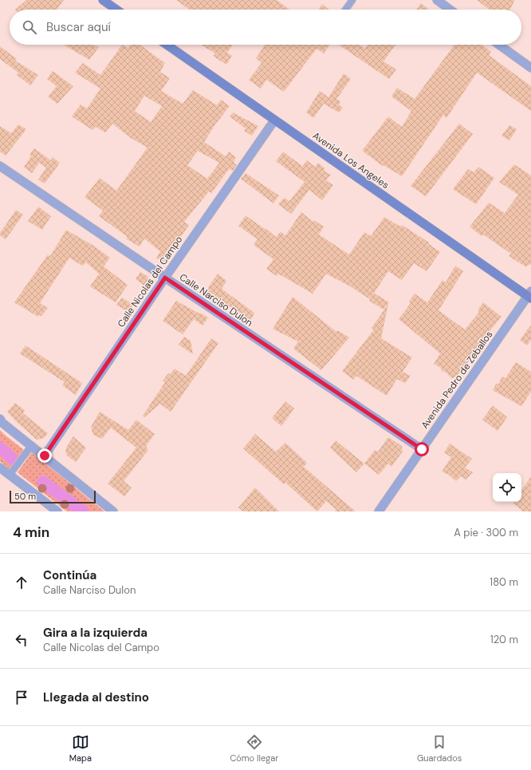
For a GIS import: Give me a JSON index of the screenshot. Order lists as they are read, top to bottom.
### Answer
{
  "streets": {
    "main road": ["Avenida Los Angeles"],
    "street": ["Calle Nicolas del Campo", "Calle Narciso Dulon", "Avenida Pedro de Zeballos"]
  },
  "crossings": [
    ["Avenida Los Angeles", "Calle Nicolas del Campo"],
    ["Avenida Los Angeles", "Avenida Pedro de Zeballos"],
    ["Calle Nicolas del Campo", "Calle Narciso Dulon"],
    ["Calle Narciso Dulon", "Avenida Pedro de Zeballos"]
  ],
  "scale_bar": "50 m",
  "page": {
    "search": "Buscar aquí",
    "scale": "50 m",
    "heading": ["4 min", "A pie · 300 m"],
    "list": [
      ["Continúa", "Calle Narciso Dulon", "180 m"],
      ["Gira a la izquierda", "Calle Nicolas del Campo", "120 m"],
      "Llegada al destino"
    ],
    "nav": ["Mapa", "Cómo llegar", "Guardados"]
  }
}
